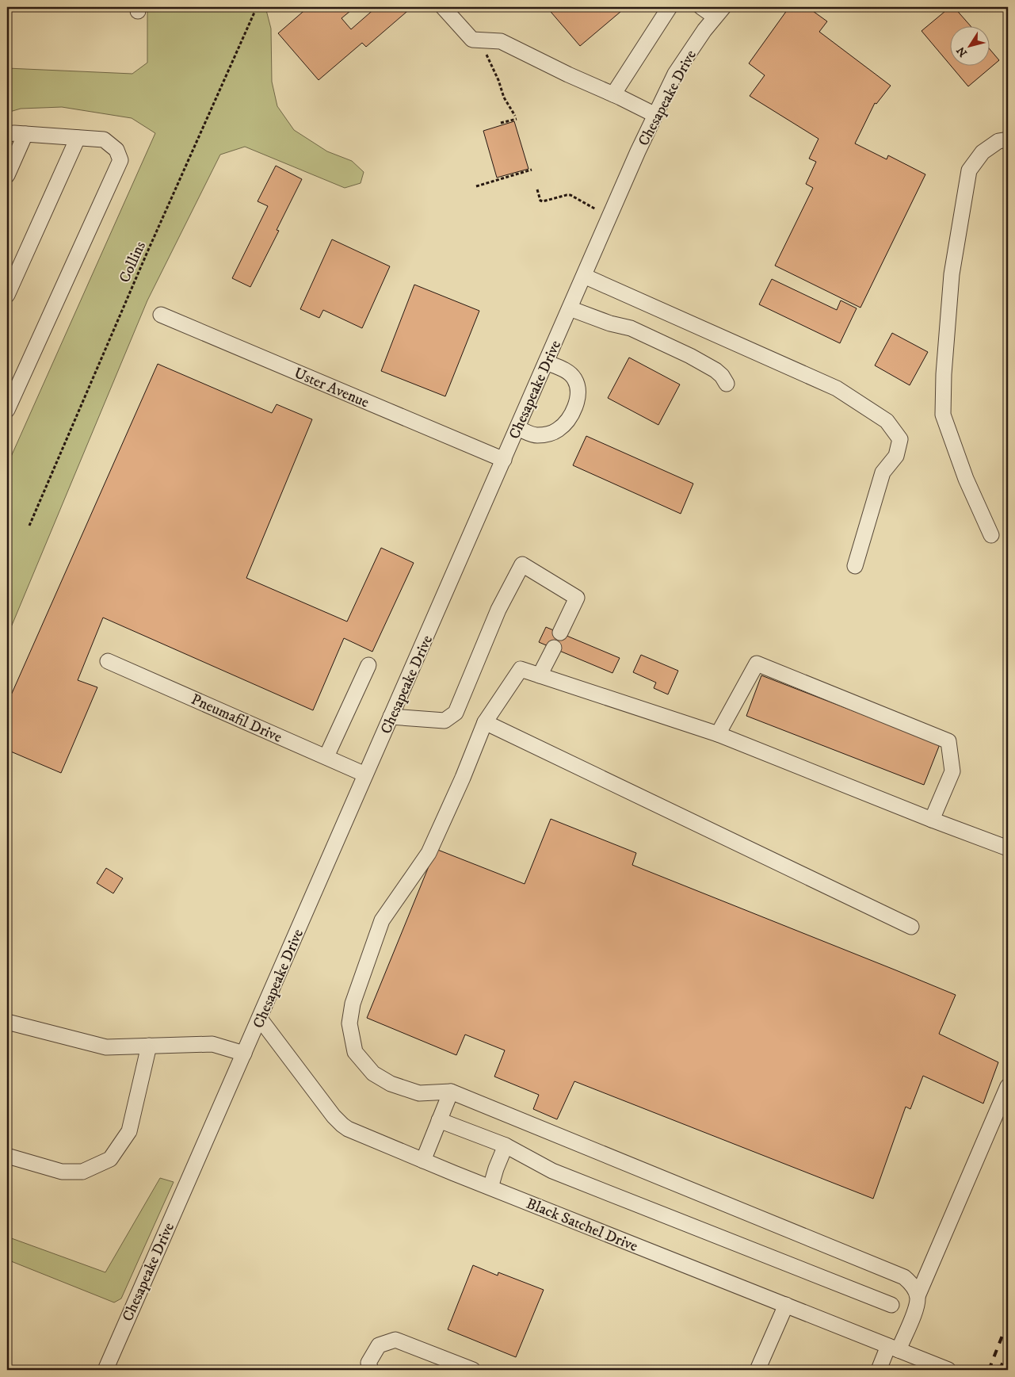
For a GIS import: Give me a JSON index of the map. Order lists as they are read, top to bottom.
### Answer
{
  "streets": {
    "street": [
      "Chesapeake Drive",
      "Uster Avenue",
      "Pneumafil Drive",
      "Black Satchel Drive"
    ],
    "path": ["Collins"]
  },
  "crossings": [
    ["Chesapeake Drive", "Uster Avenue"],
    ["Chesapeake Drive", "Pneumafil Drive"],
    ["Chesapeake Drive", "Black Satchel Drive"]
  ],
  "north": "bottom left"
}
